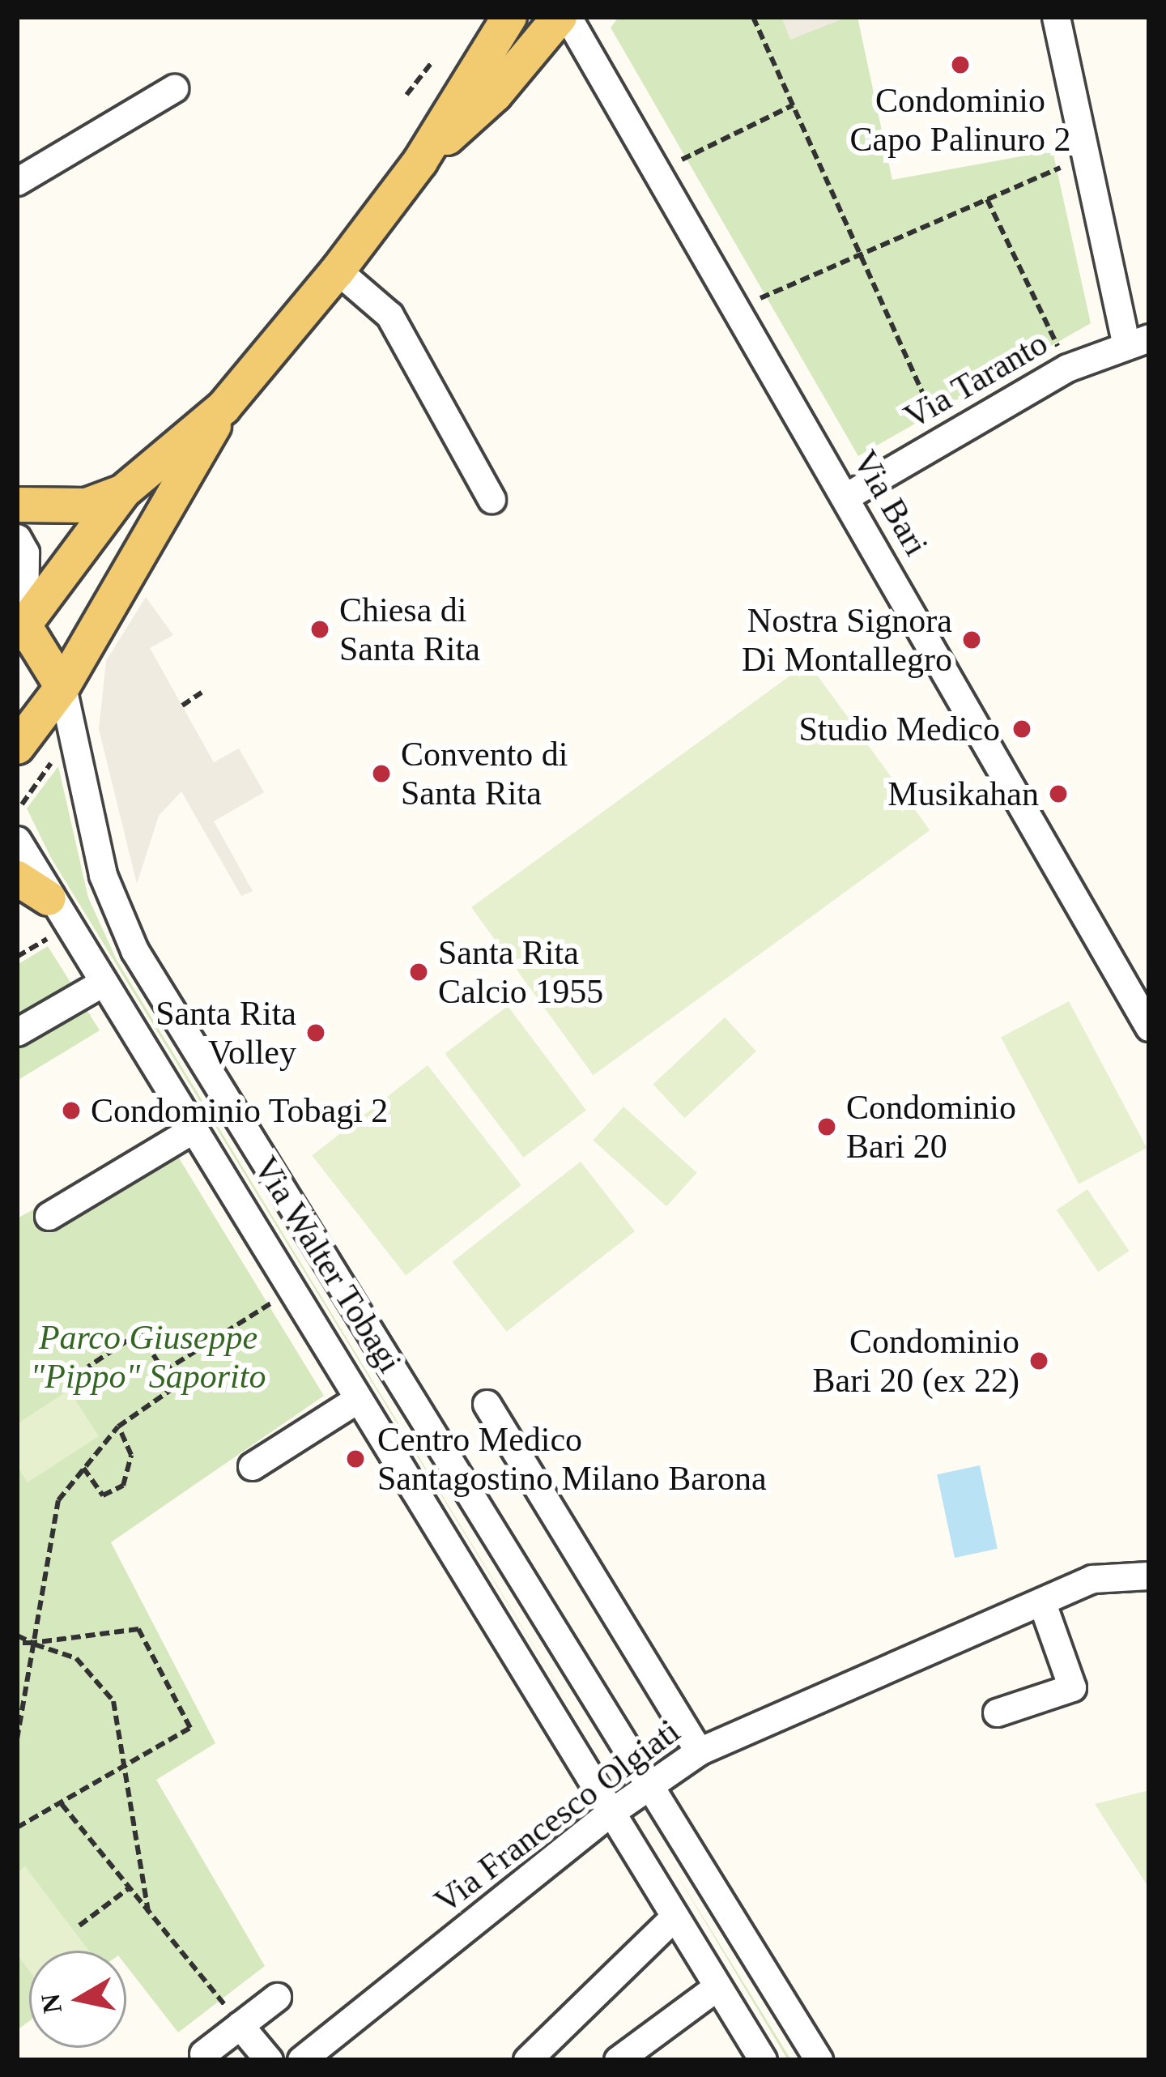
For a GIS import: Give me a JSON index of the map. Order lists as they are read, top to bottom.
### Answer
{
  "streets": {
    "main road": ["Via Walter Tobagi"],
    "street": ["Via Taranto", "Via Bari", "Via Francesco Olgiati"]
  },
  "crossings": [
    ["Via Taranto", "Via Bari"],
    ["Via Walter Tobagi", "Via Francesco Olgiati"]
  ],
  "parks": ["Parco Giuseppe \"Pippo\" Saporito"],
  "places": [
    "Condominio Capo Palinuro 2",
    "Chiesa di Santa Rita",
    "Nostra Signora Di Montallegro",
    "Studio Medico",
    "Convento di Santa Rita",
    "Musikahan",
    "Santa Rita Calcio 1955",
    "Santa Rita Volley",
    "Condominio Tobagi 2",
    "Condominio Bari 20",
    "Condominio Bari 20 (ex 22)",
    "Centro Medico Santagostino Milano Barona"
  ],
  "north": "left"
}
